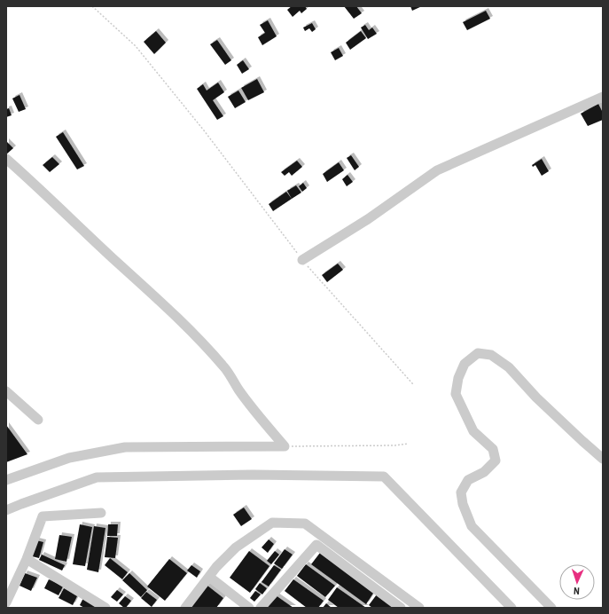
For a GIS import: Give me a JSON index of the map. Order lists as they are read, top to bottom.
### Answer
{
  "north": "bottom"
}
